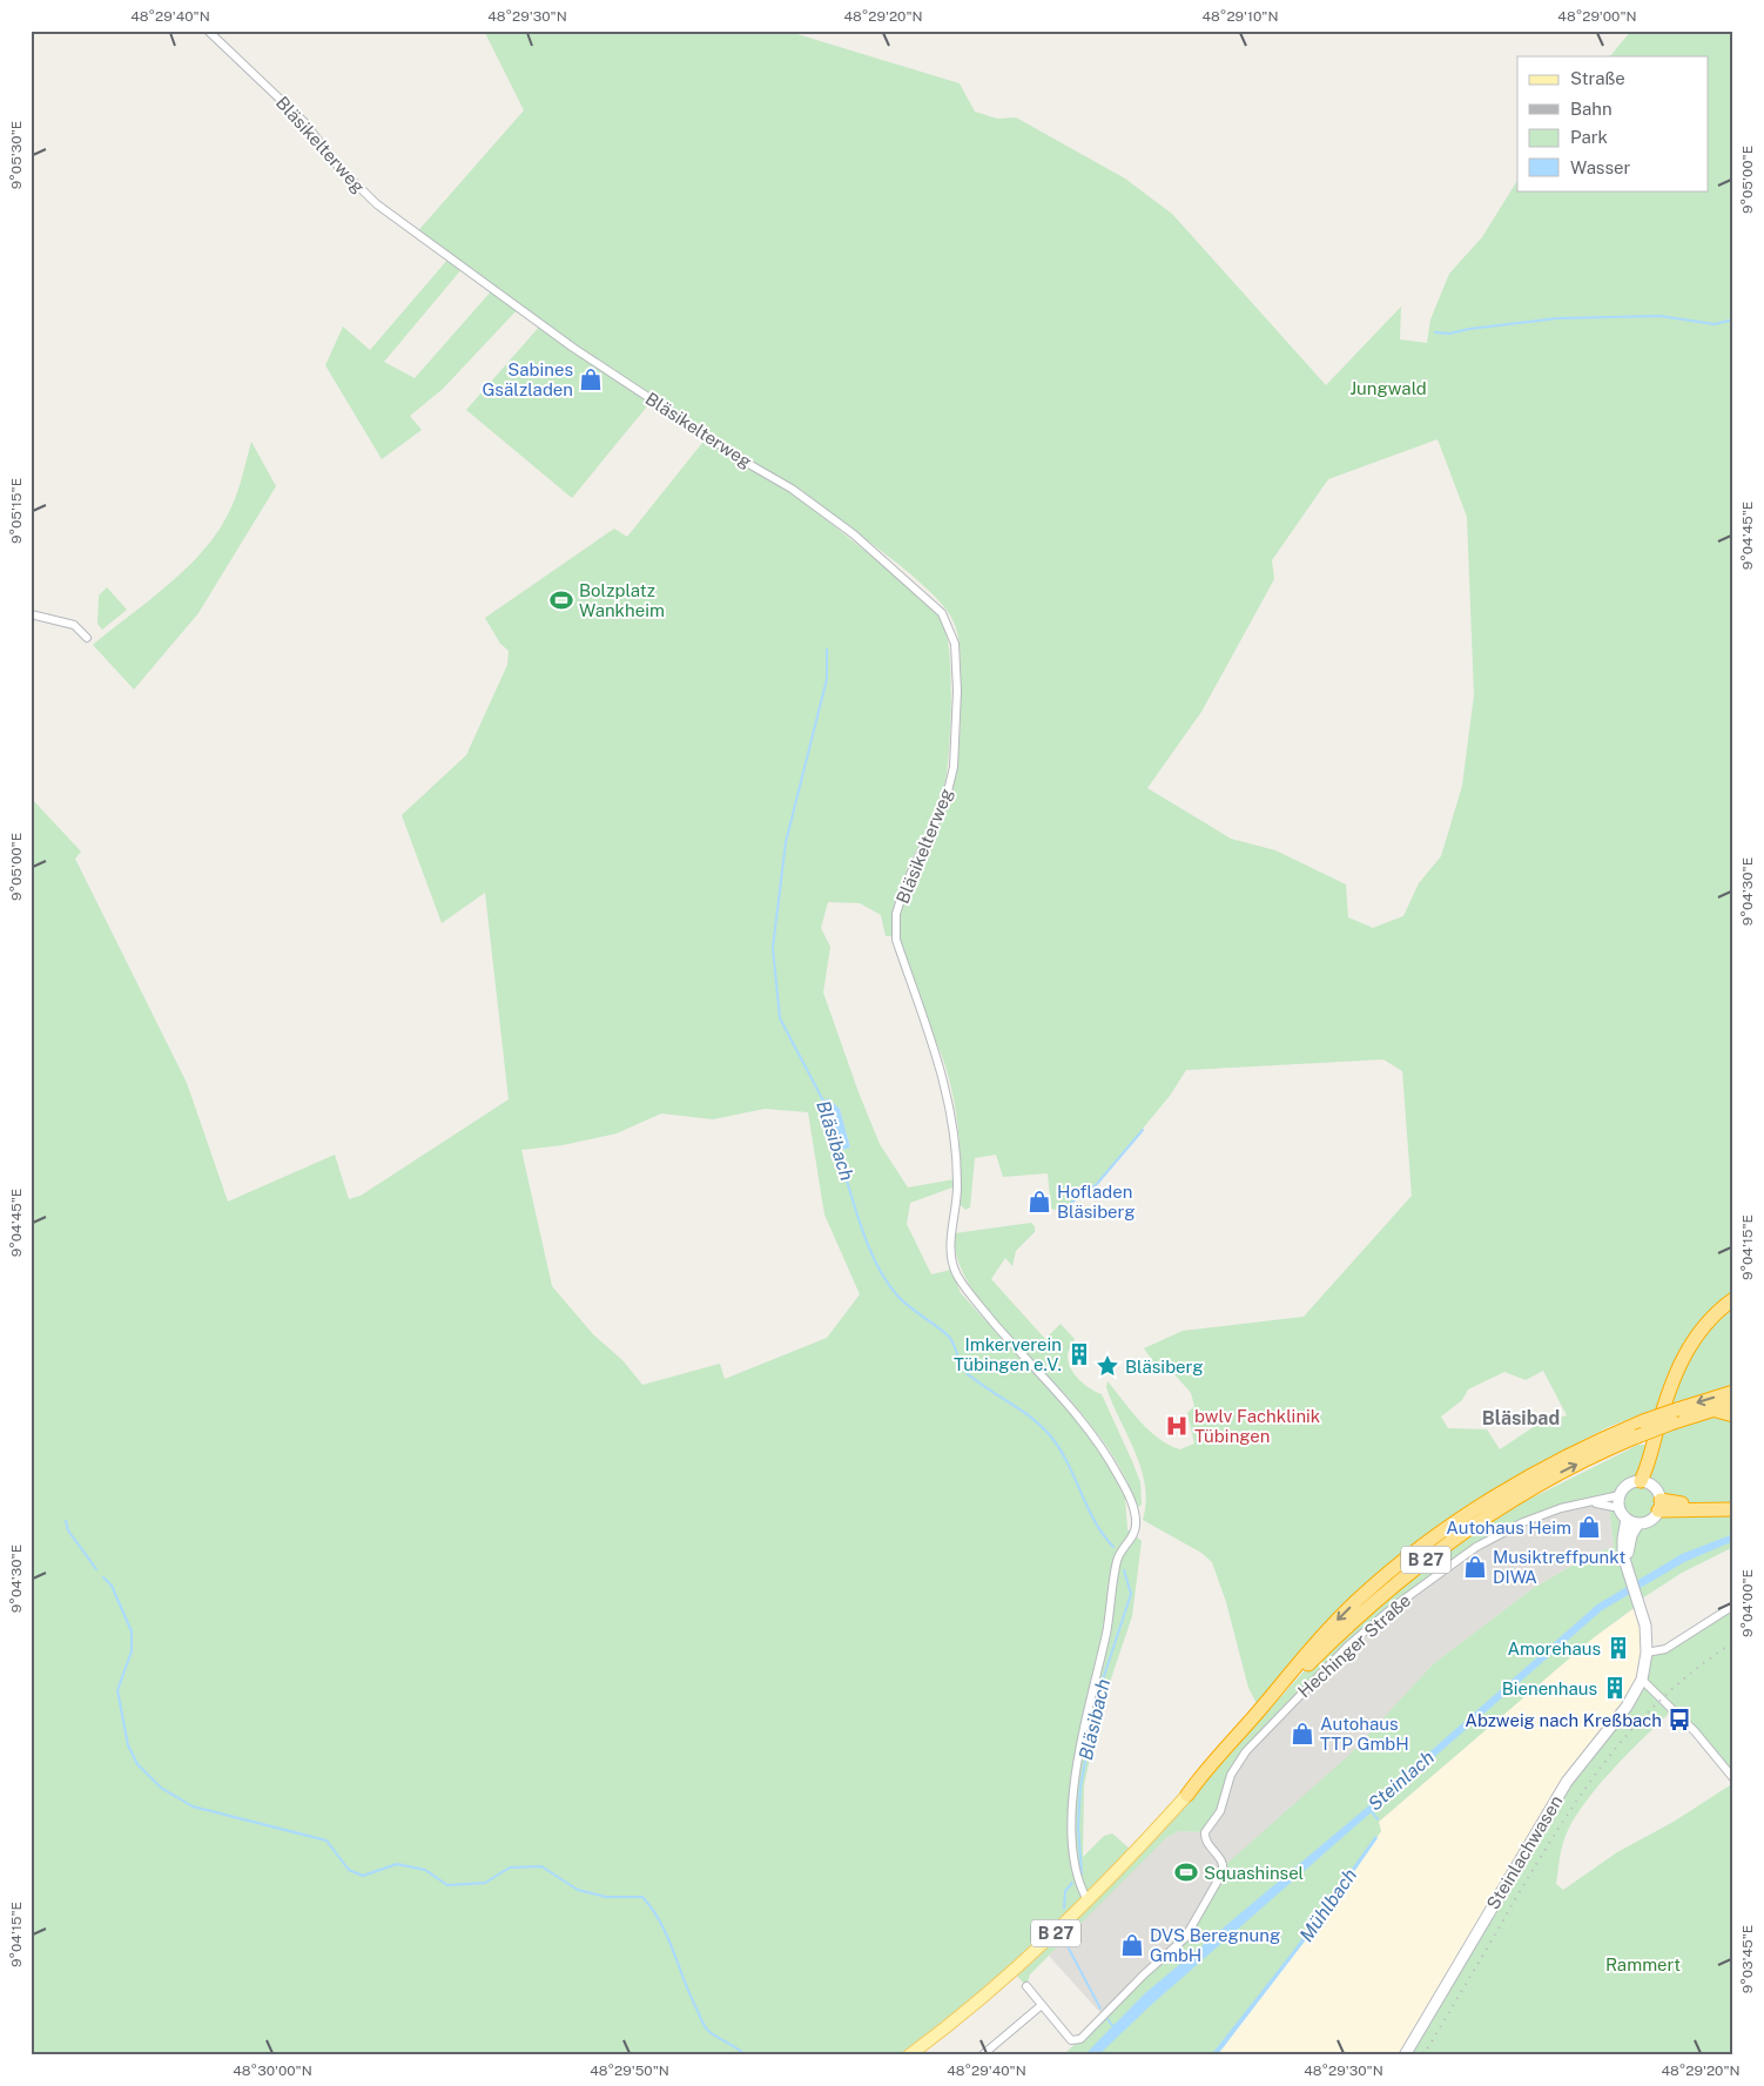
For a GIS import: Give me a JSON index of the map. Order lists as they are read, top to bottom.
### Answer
{
  "streets": {
    "highway": ["B 27"],
    "street": ["Bläsikelterweg", "Hechinger Straße", "Steinlachwasen"]
  },
  "crossings": [
    ["Bläsikelterweg", "B 27"],
    ["Hechinger Straße", "Steinlachwasen"]
  ],
  "districts": ["Bläsibad"],
  "water": ["Bläsibach", "Steinlach", "Mühlbach"],
  "parks": ["Jungwald", "Rammert"],
  "places": {
    "shop": [
      "Sabines Gsälzladen",
      "Hofladen Bläsiberg",
      "Autohaus Heim",
      "Musiktreffpunkt DIWA",
      "Autohaus TTP GmbH",
      "DVS Beregnung GmbH"
    ],
    "sports": ["Bolzplatz Wankheim", "Squashinsel"],
    "building": ["Imkerverein Tübingen e.V.", "Amorehaus", "Bienenhaus"],
    "place": ["Bläsiberg"],
    "hospital": ["bwlv Fachklinik Tübingen"],
    "bus stop": ["Abzweig nach Kreßbach"]
  },
  "legend": [
    "Straße",
    "Bahn",
    "Park",
    "Wasser"
  ],
  "coordinates": [
    "48°29'40\"N",
    "48°29'30\"N",
    "48°29'20\"N",
    "48°29'10\"N",
    "48°29'00\"N",
    "9°05'30\"E",
    "9°05'00\"E",
    "9°05'15\"E",
    "9°04'45\"E",
    "9°04'30\"E",
    "9°04'15\"E",
    "9°04'00\"E",
    "9°03'45\"E",
    "48°30'00\"N",
    "48°29'50\"N"
  ]
}
